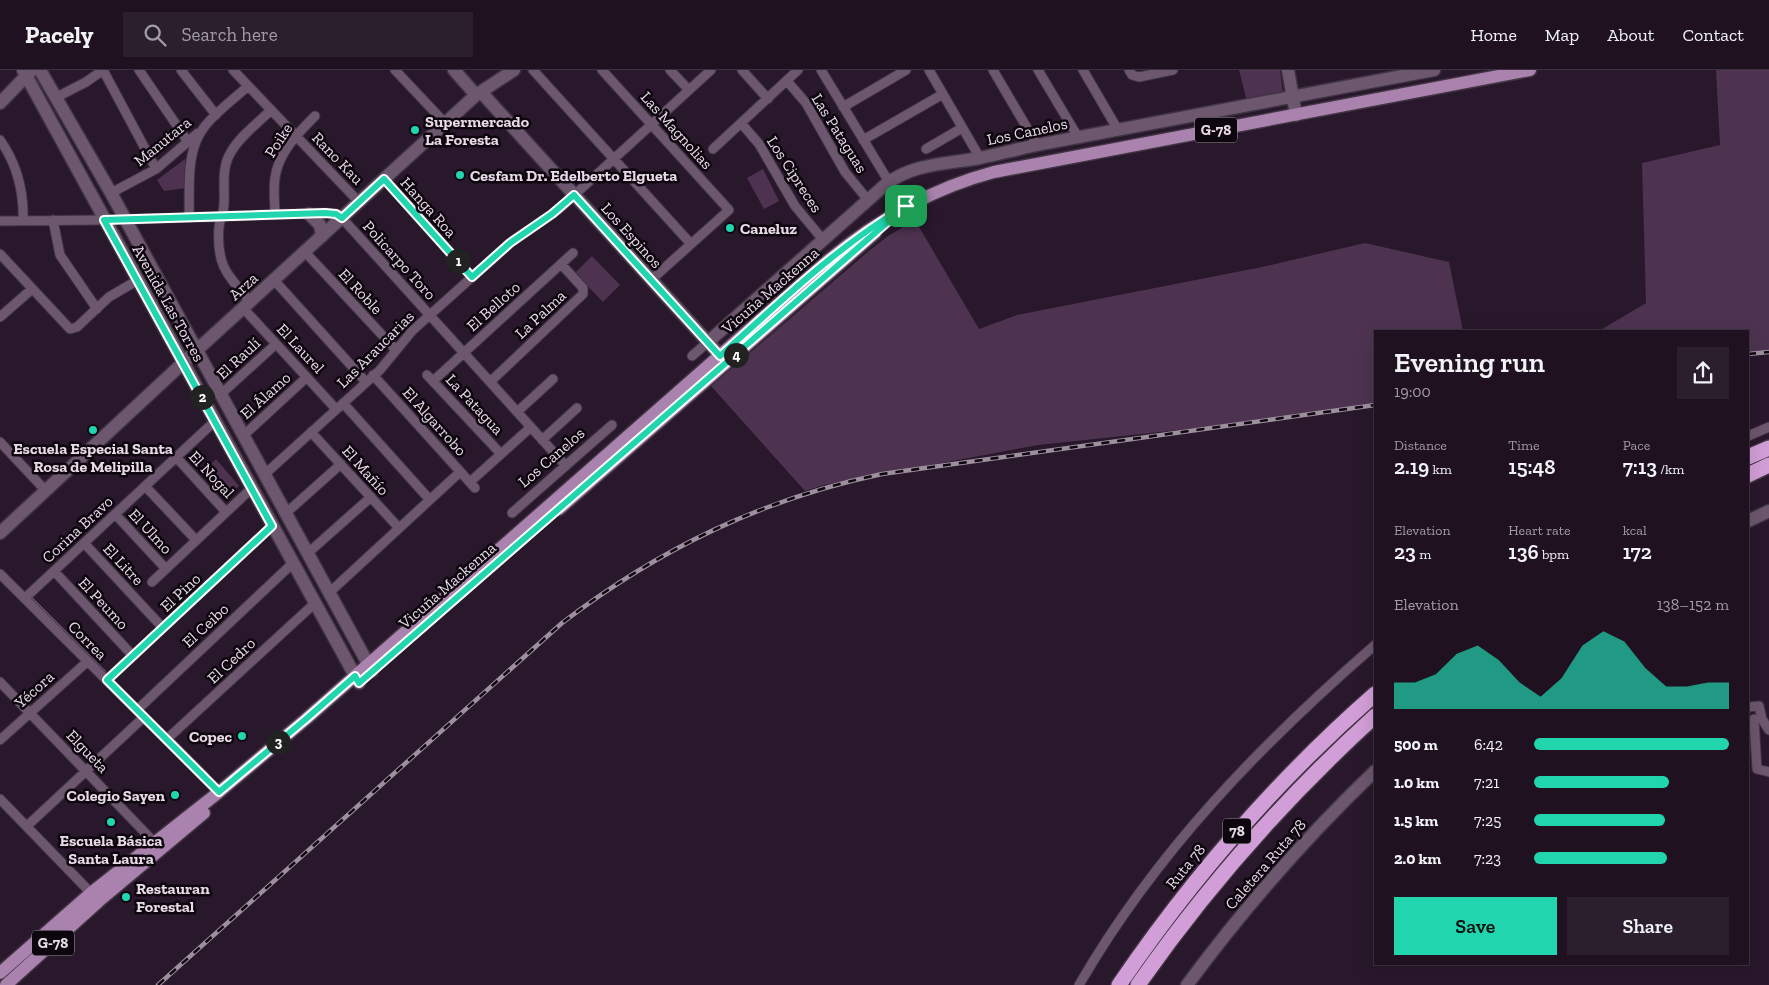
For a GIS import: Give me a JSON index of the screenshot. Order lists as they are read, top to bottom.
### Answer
{
  "streets": {
    "highway": ["78", "Ruta 78"],
    "main road": ["G-78", "Vicuña Mackenna"],
    "street": [
      "Las Magnolias",
      "Los Canelos",
      "Las Pataguas",
      "Poike",
      "Manutara",
      "Rano Kau",
      "Los Cipreces",
      "Hanga Roa",
      "Los Espinos",
      "Policarpo Toro",
      "Arza",
      "El Roble",
      "Avenida Las Torres",
      "El Belloto",
      "La Palma",
      "El Laurel",
      "Las Araucarias",
      "El Raulí",
      "El Álamo",
      "La Patagua",
      "El Algarrobo",
      "El Mañío",
      "El Nogal",
      "Corina Bravo",
      "El Ulmo",
      "El Litre",
      "El Pino",
      "El Peumo",
      "El Ceibo",
      "Correa",
      "El Cedro",
      "Yécora",
      "Elgueta",
      "Caletera Ruta 78"
    ]
  },
  "crossings": [
    ["Las Magnolias", "Las Araucarias"],
    ["Los Canelos", "Las Pataguas"],
    ["Los Canelos", "Los Cipreces"],
    ["Los Canelos", "Los Espinos"],
    ["Los Canelos", "Policarpo Toro"],
    ["Poike", "Rano Kau"],
    ["Poike", "Policarpo Toro"],
    ["Manutara", "Policarpo Toro"],
    ["Manutara", "Avenida Las Torres"],
    ["Rano Kau", "Arza"],
    ["Hanga Roa", "Arza"],
    ["Hanga Roa", "Las Araucarias"],
    ["Los Espinos", "Arza"],
    ["Los Espinos", "Vicuña Mackenna"],
    ["Los Espinos", "Las Araucarias"],
    ["Policarpo Toro", "Arza"],
    ["Policarpo Toro", "Avenida Las Torres"],
    ["Policarpo Toro", "El Belloto"],
    ["Policarpo Toro", "La Palma"],
    ["Policarpo Toro", "El Laurel"],
    ["Policarpo Toro", "Las Araucarias"],
    ["Arza", "El Roble"],
    ["Arza", "Avenida Las Torres"],
    ["Arza", "El Laurel"],
    ["Vicuña Mackenna", "Avenida Las Torres"],
    ["Vicuña Mackenna", "Correa"],
    ["Vicuña Mackenna", "Elgueta"],
    ["El Roble", "Las Araucarias"],
    ["Avenida Las Torres", "Las Araucarias"],
    ["Avenida Las Torres", "El Raulí"],
    ["Avenida Las Torres", "El Álamo"],
    ["Avenida Las Torres", "Corina Bravo"],
    ["Avenida Las Torres", "El Pino"],
    ["Avenida Las Torres", "El Ceibo"],
    ["Avenida Las Torres", "El Cedro"],
    ["El Belloto", "La Palma"],
    ["El Belloto", "La Patagua"],
    ["El Laurel", "Las Araucarias"],
    ["El Laurel", "El Raulí"],
    ["El Laurel", "El Álamo"],
    ["Las Araucarias", "El Algarrobo"],
    ["Las Araucarias", "El Mañío"],
    ["La Patagua", "El Algarrobo"],
    ["El Nogal", "Corina Bravo"],
    ["Corina Bravo", "El Ulmo"],
    ["Corina Bravo", "El Litre"],
    ["Corina Bravo", "El Peumo"],
    ["Corina Bravo", "Correa"],
    ["El Litre", "El Pino"],
    ["El Pino", "El Peumo"],
    ["El Pino", "Correa"],
    ["El Ceibo", "Correa"],
    ["Correa", "El Cedro"],
    ["Correa", "Yécora"],
    ["Yécora", "Elgueta"]
  ],
  "places": [
    "Supermercado La Foresta",
    "Cesfam Dr. Edelberto Elgueta",
    "Caneluz",
    "Escuela Especial Santa Rosa de Melipilla",
    "Copec",
    "Colegio Sayen",
    "Escuela Básica Santa Laura",
    "Restauran Forestal"
  ],
  "page": {
    "header": "Pacely",
    "search": "Search here",
    "nav": [
      "Home",
      "Map",
      "About",
      "Contact"
    ],
    "pins": [
      "1",
      "4",
      "2",
      "3"
    ],
    "heading": ["Evening run", "19:00"],
    "stats": [
      ["Distance", "2.19 km"],
      ["Time", "15:48"],
      ["Pace", "7:13 /km"],
      ["Elevation", "23 m"],
      ["Heart rate", "136 bpm"],
      ["kcal", "172"]
    ],
    "chart": ["Elevation", "138–152 m"],
    "list": [
      {
        "name": "500 m",
        "note": "6:42"
      },
      {
        "name": "1.0 km",
        "note": "7:21"
      },
      {
        "name": "1.5 km",
        "note": "7:25"
      },
      {
        "name": "2.0 km",
        "note": "7:23"
      }
    ],
    "buttons": ["Save", "Share"]
  }
}
